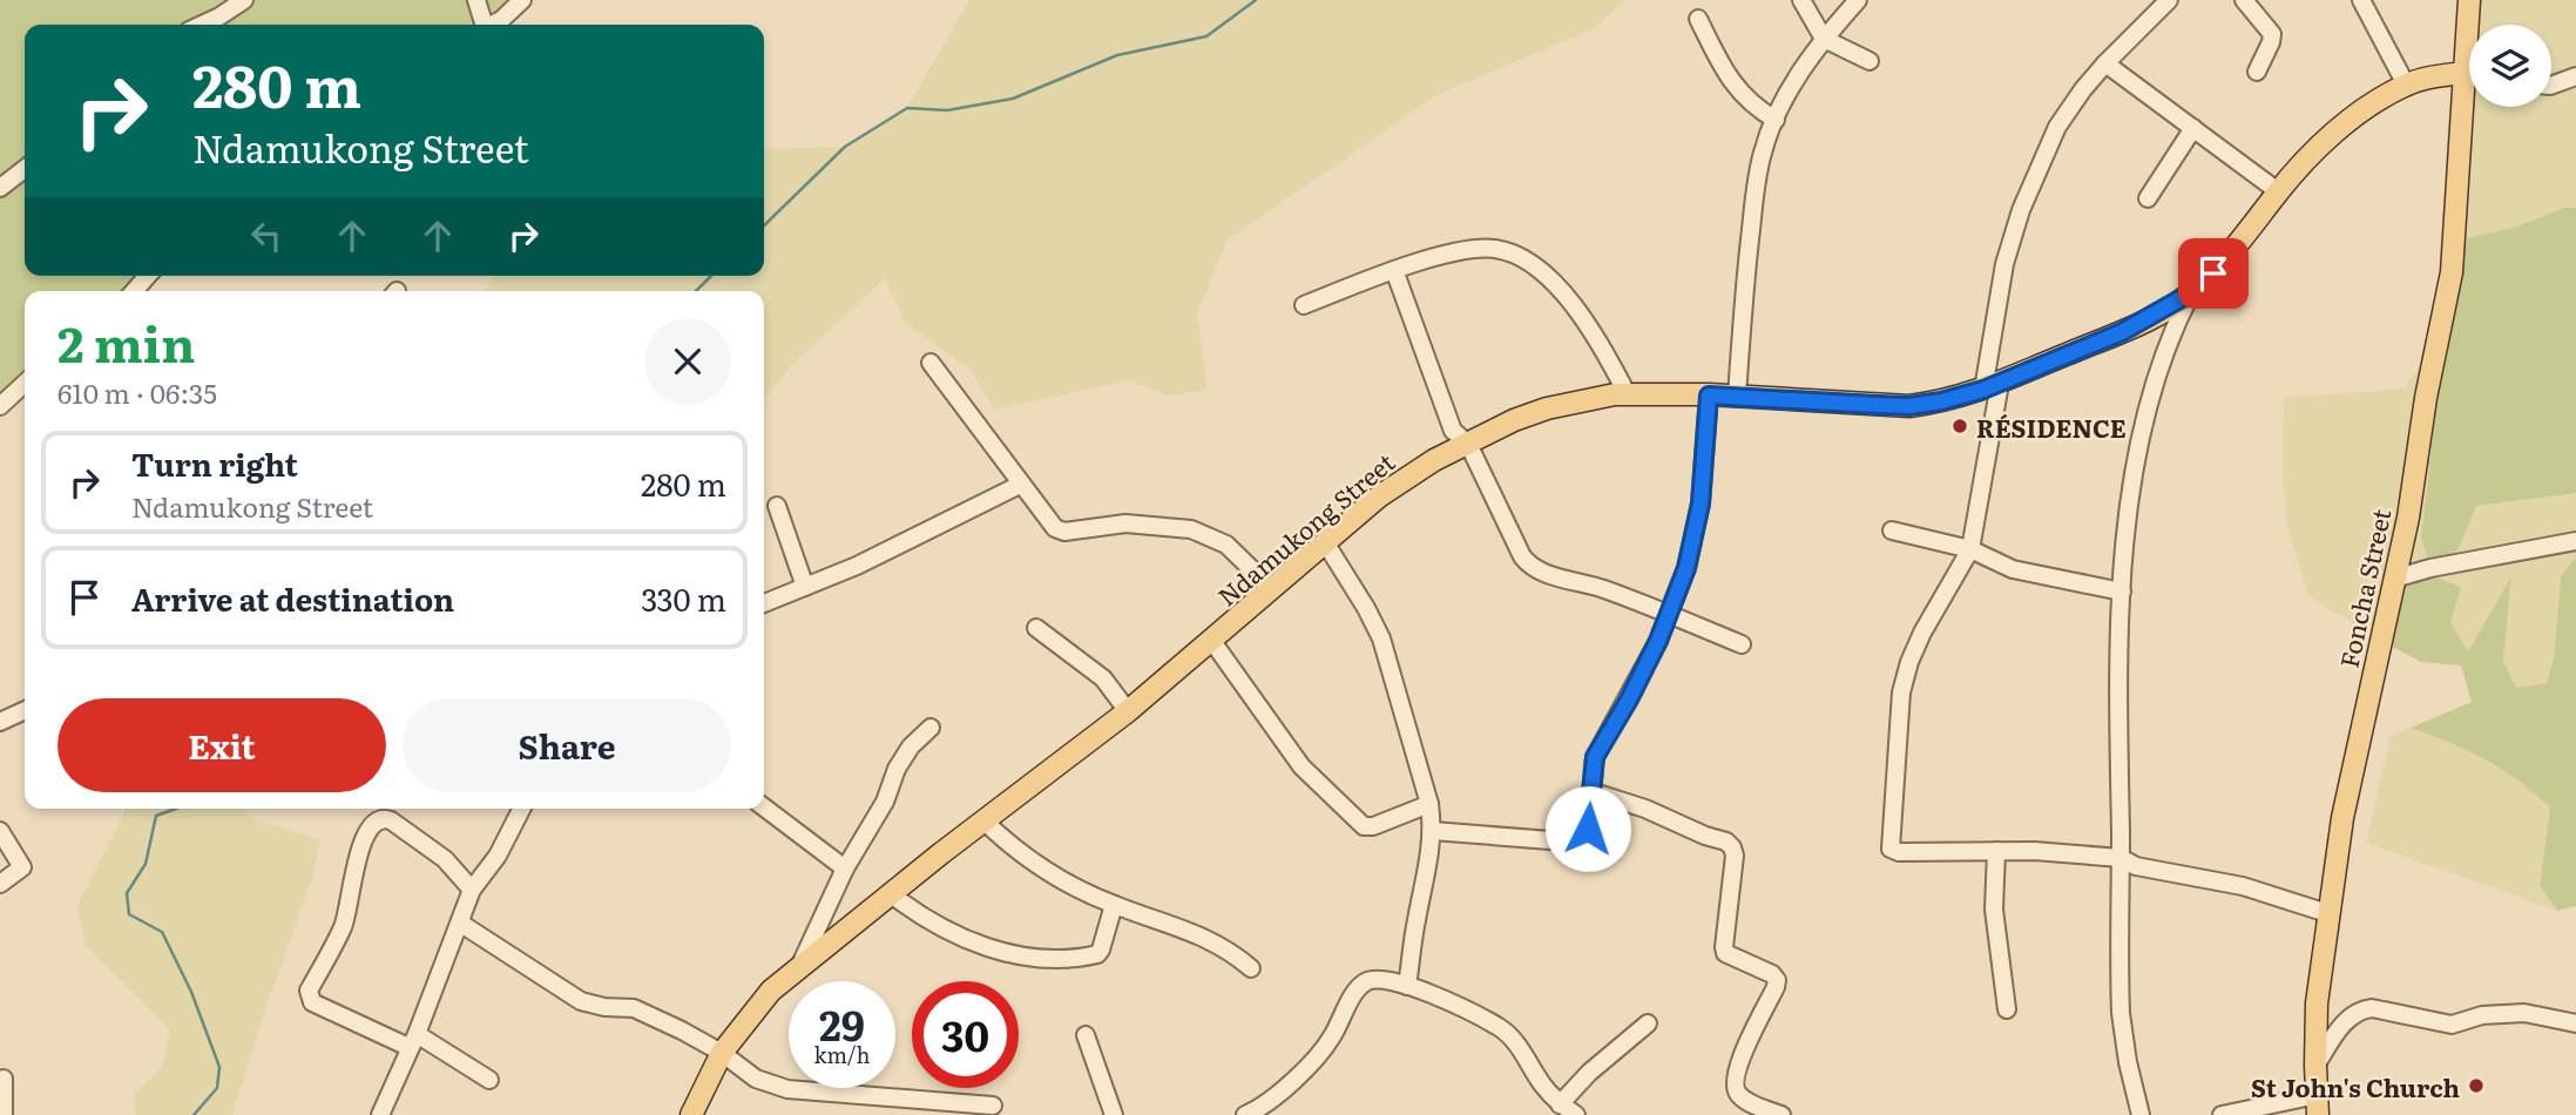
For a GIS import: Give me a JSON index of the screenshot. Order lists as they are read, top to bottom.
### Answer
{
  "streets": {
    "main road": ["Ndamukong Street", "Foncha Street"]
  },
  "places": ["RÉSIDENCE", "St John's Church"],
  "page": {
    "turn": ["280 m", "Ndamukong Street"],
    "heading": ["2 min", "610 m · 06:35"],
    "list": [
      {
        "name": "Turn right",
        "note": "Ndamukong Street",
        "value": "280 m"
      },
      {
        "name": "Arrive at destination",
        "value": "330 m"
      }
    ],
    "buttons": ["Exit", "Share"],
    "speed": "29 km/h",
    "limit": "30"
  }
}
